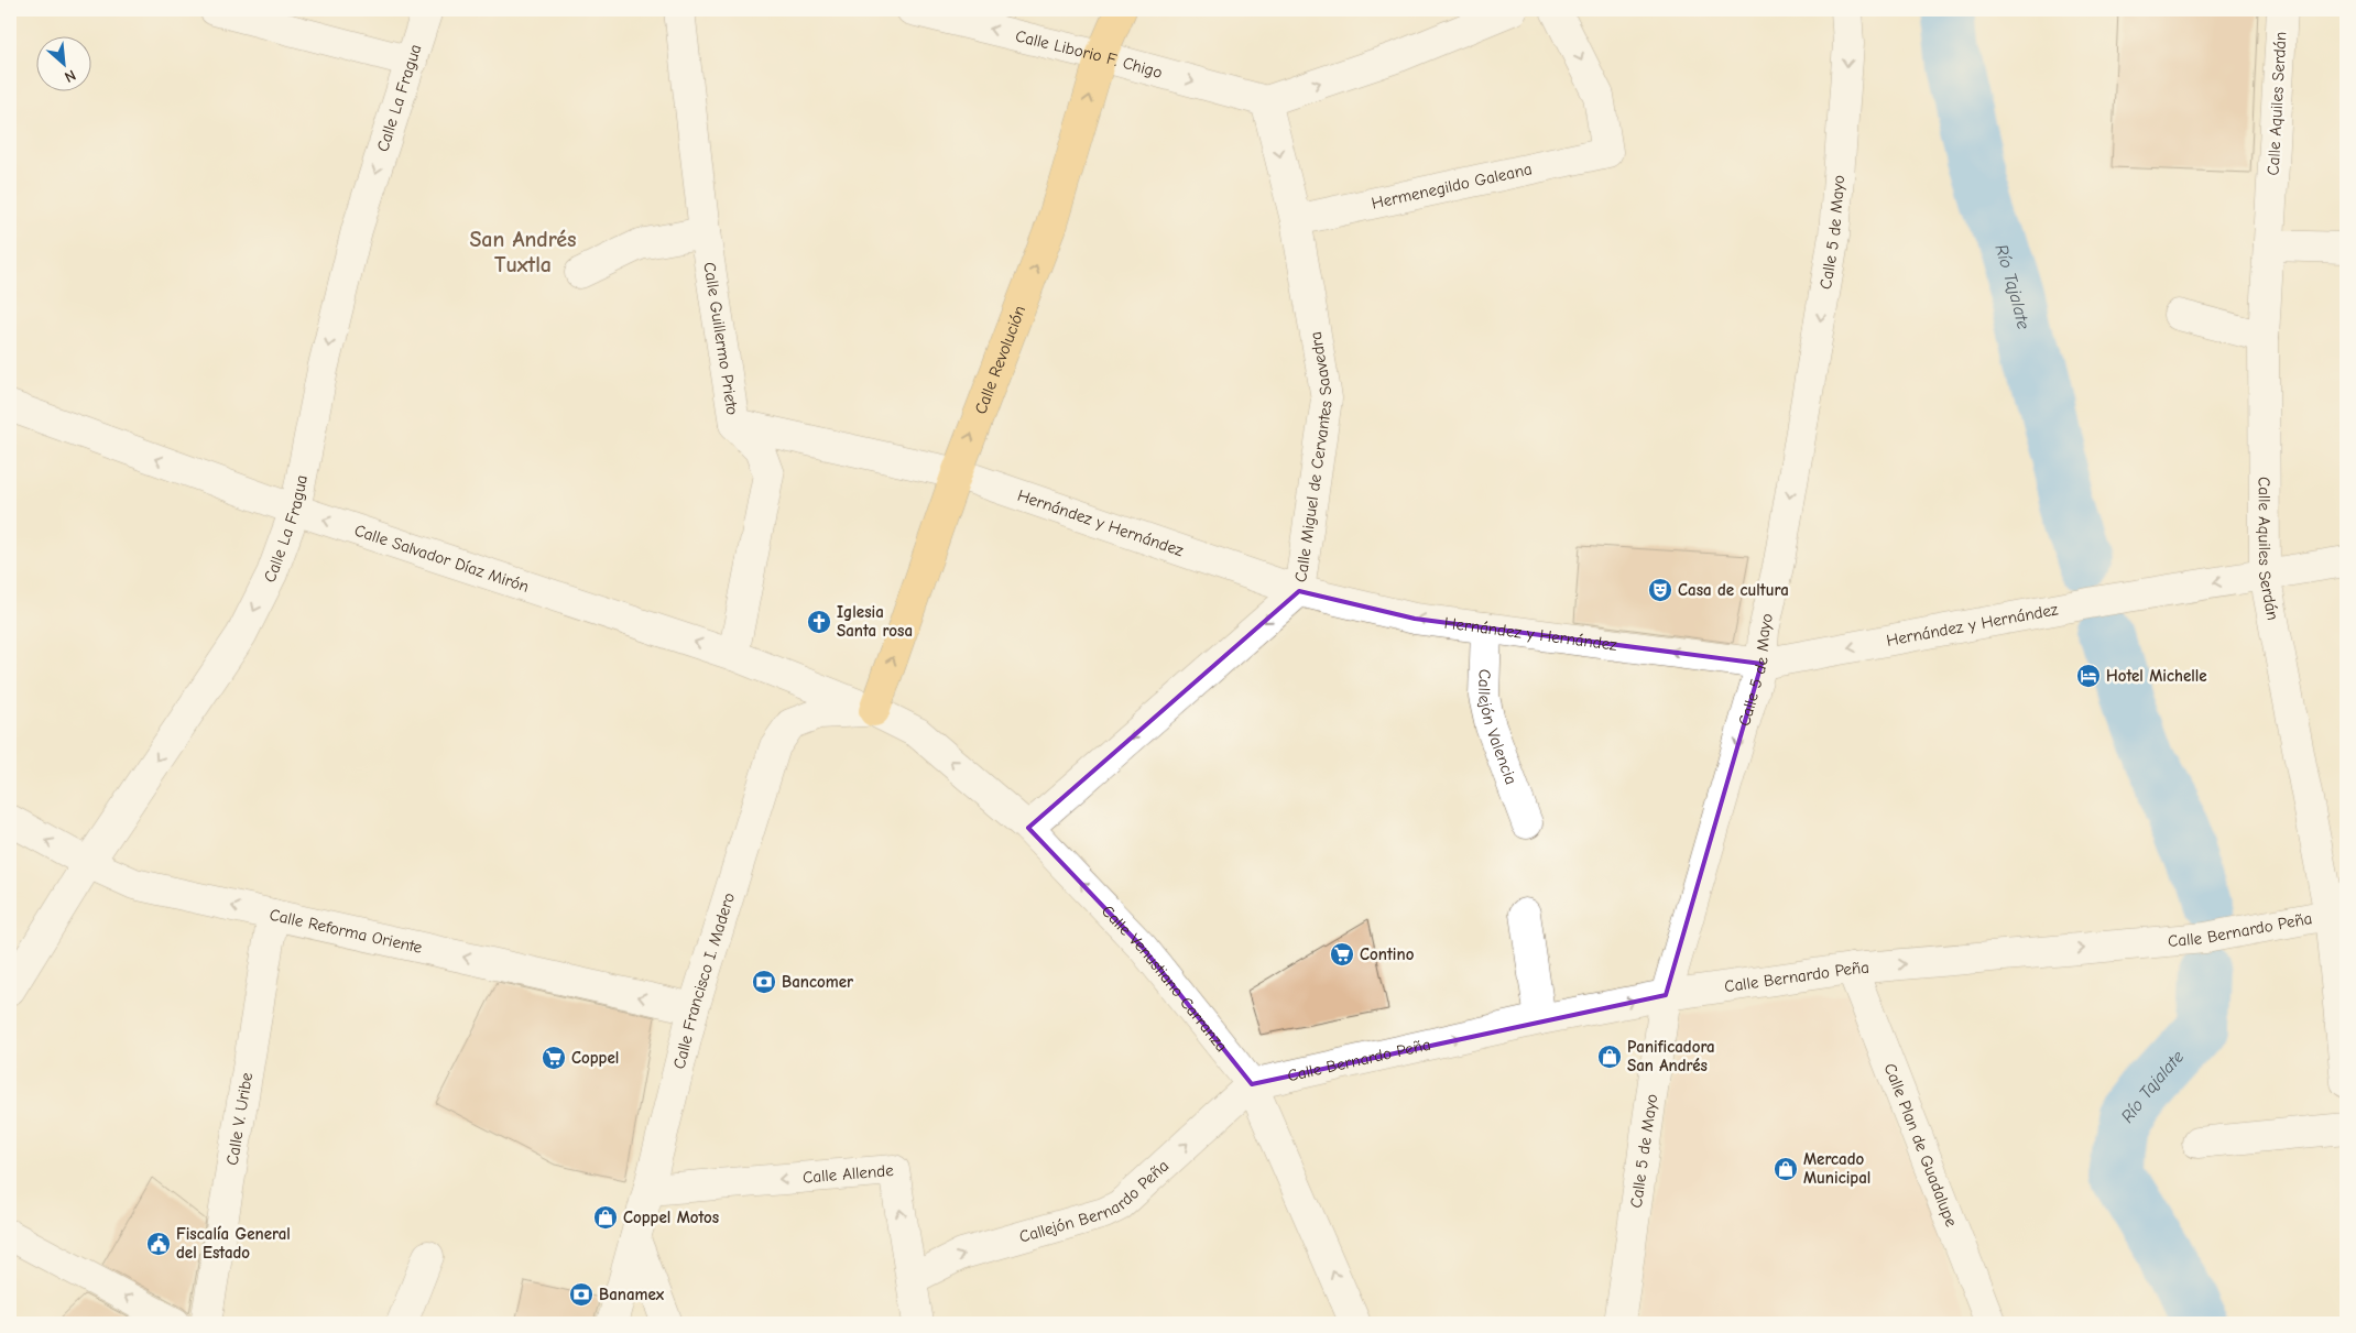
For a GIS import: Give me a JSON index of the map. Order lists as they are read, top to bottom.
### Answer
{
  "streets": {
    "main road": ["Calle Revolución"],
    "street": [
      "Calle Liborio F. Chigo",
      "Calle La Fragua",
      "Calle Aquiles Serdán",
      "Hermenegildo Galeana",
      "Calle 5 de Mayo",
      "Calle Guillermo Prieto",
      "Calle Miguel de Cervantes Saavedra",
      "Hernández y Hernández",
      "Calle Salvador Díaz Mirón",
      "Callejón Valencia",
      "Calle Bernardo Peña",
      "Calle Reforma Oriente",
      "Calle Venustiano Carranza",
      "Calle Francisco I. Madero",
      "Calle V. Uribe",
      "Calle Plan de Guadalupe",
      "Calle Allende",
      "Callejón Bernardo Peña"
    ]
  },
  "crossings": [
    ["Calle Liborio F. Chigo", "Calle Revolución"],
    ["Calle Liborio F. Chigo", "Calle Miguel de Cervantes Saavedra"],
    ["Calle La Fragua", "Calle Salvador Díaz Mirón"],
    ["Calle La Fragua", "Calle Reforma Oriente"],
    ["Calle Aquiles Serdán", "Hernández y Hernández"],
    ["Calle Aquiles Serdán", "Calle Bernardo Peña"],
    ["Hermenegildo Galeana", "Calle Miguel de Cervantes Saavedra"],
    ["Calle 5 de Mayo", "Hernández y Hernández"],
    ["Calle 5 de Mayo", "Calle Bernardo Peña"],
    ["Calle Guillermo Prieto", "Hernández y Hernández"],
    ["Calle Guillermo Prieto", "Calle Salvador Díaz Mirón"],
    ["Calle Revolución", "Hernández y Hernández"],
    ["Calle Revolución", "Calle Salvador Díaz Mirón"],
    ["Calle Revolución", "Calle Venustiano Carranza"],
    ["Calle Revolución", "Calle Francisco I. Madero"],
    ["Calle Miguel de Cervantes Saavedra", "Hernández y Hernández"],
    ["Calle Miguel de Cervantes Saavedra", "Calle Venustiano Carranza"],
    ["Hernández y Hernández", "Callejón Valencia"],
    ["Calle Salvador Díaz Mirón", "Calle Venustiano Carranza"],
    ["Calle Salvador Díaz Mirón", "Calle Francisco I. Madero"],
    ["Calle Bernardo Peña", "Calle Venustiano Carranza"],
    ["Calle Bernardo Peña", "Calle Plan de Guadalupe"],
    ["Calle Bernardo Peña", "Callejón Bernardo Peña"],
    ["Calle Reforma Oriente", "Calle Francisco I. Madero"],
    ["Calle Reforma Oriente", "Calle V. Uribe"],
    ["Calle Venustiano Carranza", "Calle Francisco I. Madero"],
    ["Calle Venustiano Carranza", "Callejón Bernardo Peña"],
    ["Calle Francisco I. Madero", "Calle Allende"],
    ["Calle Allende", "Callejón Bernardo Peña"]
  ],
  "one_way": [
    "Calle La Fragua",
    "Calle 5 de Mayo",
    "Calle Revolución",
    "Calle Miguel de Cervantes Saavedra",
    "Hernández y Hernández",
    "Calle Salvador Díaz Mirón",
    "Calle Bernardo Peña",
    "Calle Reforma Oriente",
    "Calle Venustiano Carranza",
    "Callejón Bernardo Peña"
  ],
  "districts": ["San Andrés Tuxtla"],
  "water": ["Río Tajalate"],
  "places": {
    "theatre": ["Casa de cultura"],
    "church": ["Iglesia Santa rosa"],
    "hotel": ["Hotel Michelle"],
    "supermarket": ["Contino", "Coppel"],
    "bank": ["Bancomer", "Banamex"],
    "shop": ["Panificadora San Andrés", "Mercado Municipal", "Coppel Motos"],
    "public building": ["Fiscalía General del Estado"]
  },
  "north": "bottom right"
}
